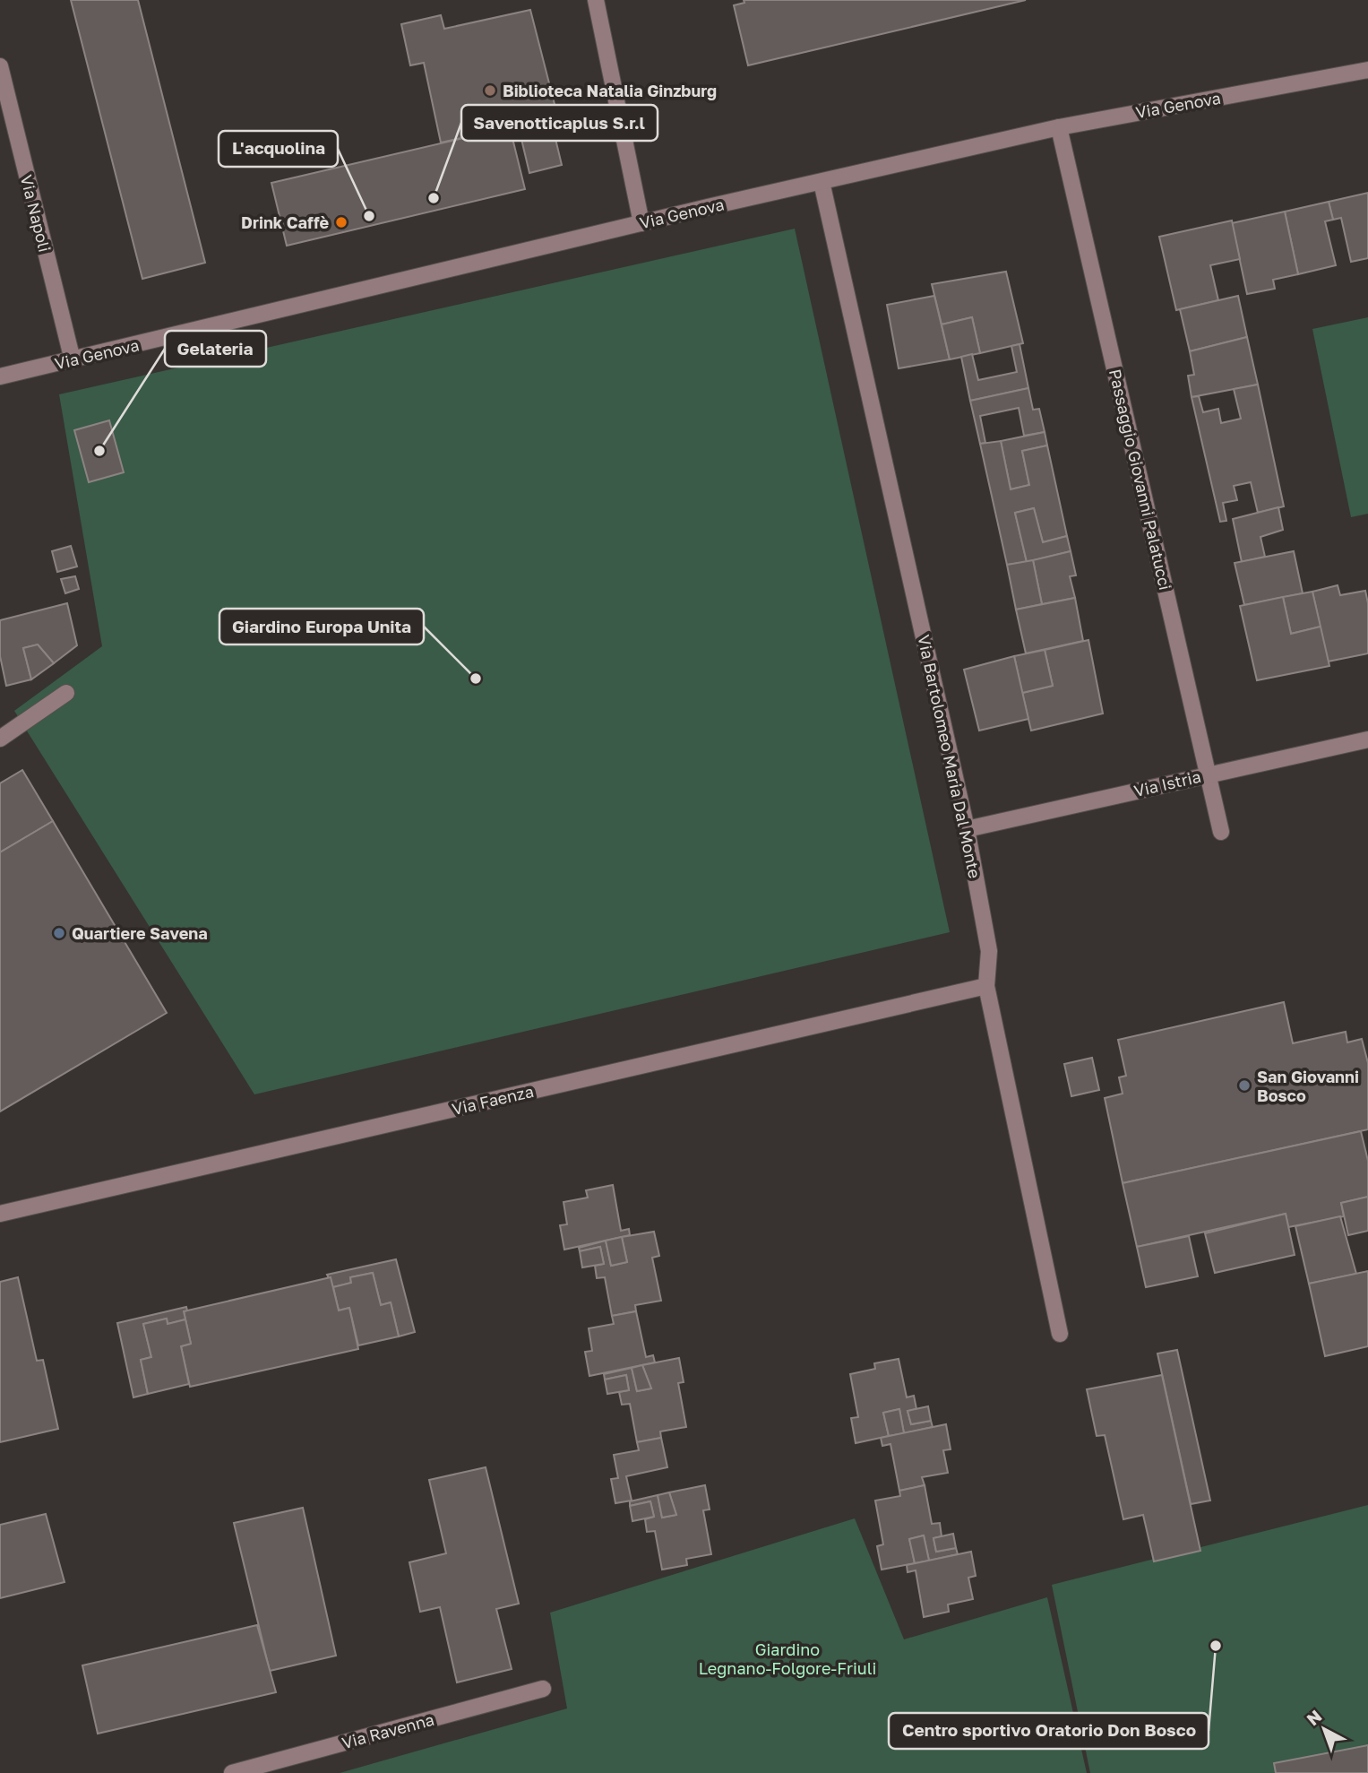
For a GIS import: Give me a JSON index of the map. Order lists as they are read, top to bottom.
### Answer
{
  "streets": {
    "street": [
      "Via Genova",
      "Via Napoli",
      "Passaggio Giovanni Palatucci",
      "Via Bartolomeo Maria Dal Monte",
      "Via Istria",
      "Via Faenza",
      "Via Ravenna"
    ]
  },
  "crossings": [
    ["Via Genova", "Via Napoli"],
    ["Via Genova", "Passaggio Giovanni Palatucci"],
    ["Via Genova", "Via Bartolomeo Maria Dal Monte"],
    ["Passaggio Giovanni Palatucci", "Via Istria"],
    ["Via Bartolomeo Maria Dal Monte", "Via Istria"],
    ["Via Bartolomeo Maria Dal Monte", "Via Faenza"]
  ],
  "parks": ["Giardino Legnano-Folgore-Friuli"],
  "places": [
    "Biblioteca Natalia Ginzburg",
    "Savenotticaplus S.r.l",
    "L'acquolina",
    "Drink Caffè",
    "Gelateria",
    "Giardino Europa Unita",
    "Quartiere Savena",
    "San Giovanni Bosco",
    "Centro sportivo Oratorio Don Bosco"
  ],
  "north": "top left"
}
